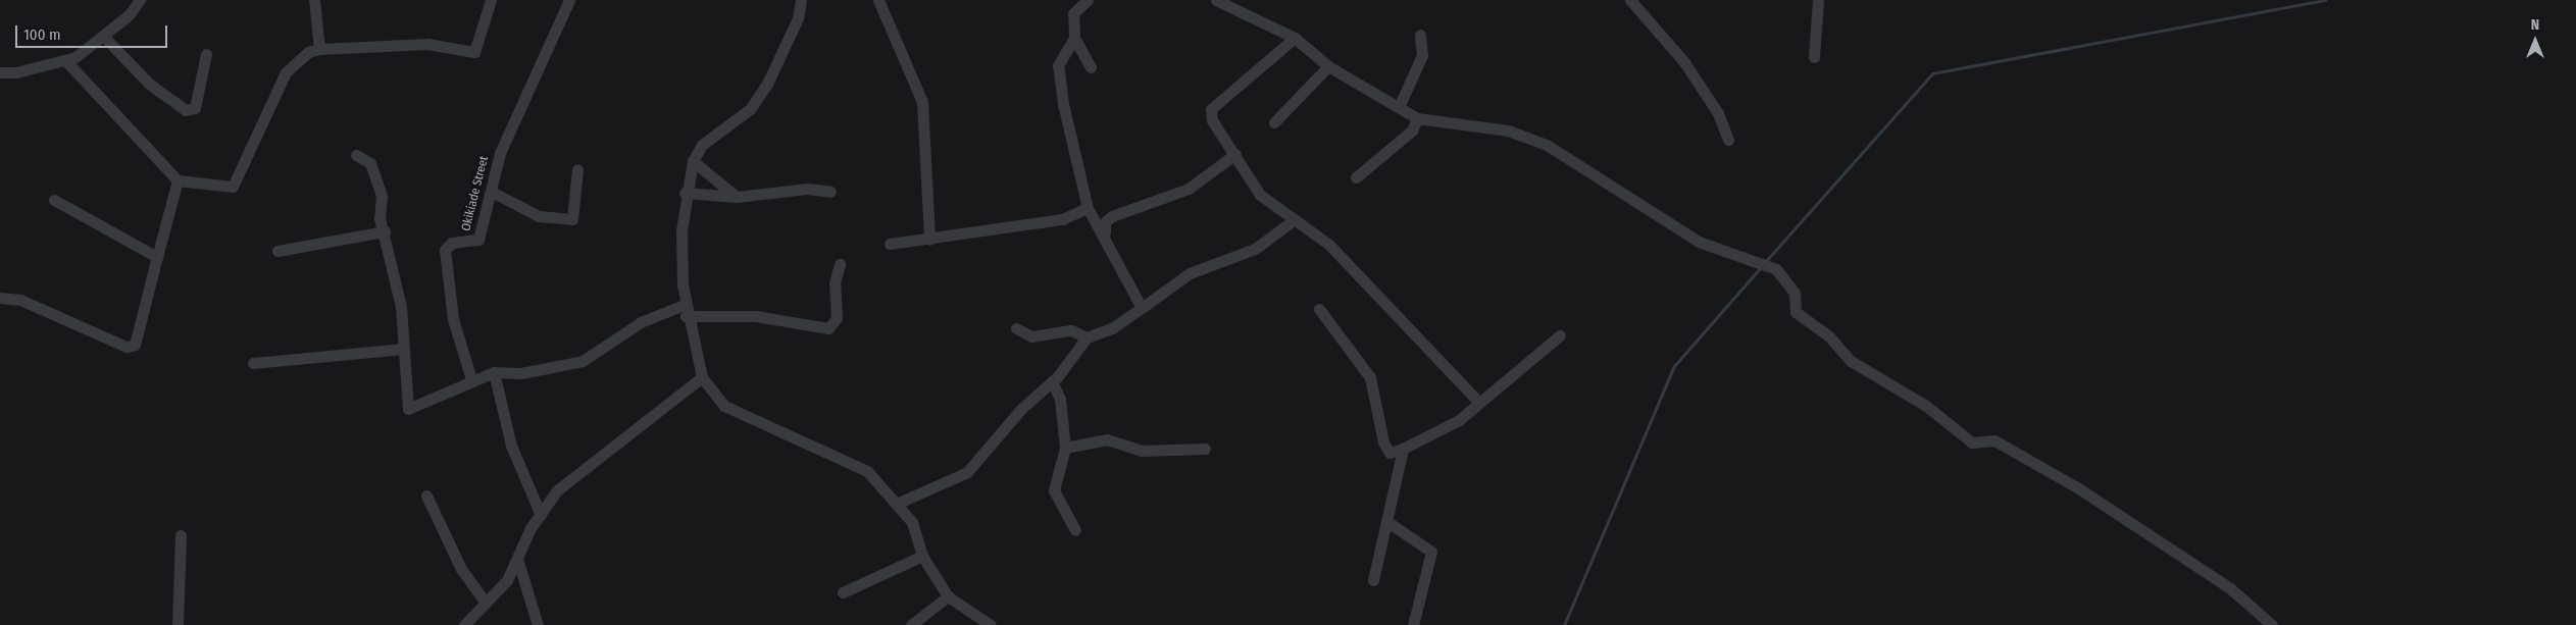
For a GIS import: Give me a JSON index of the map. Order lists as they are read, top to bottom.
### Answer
{
  "streets": {
    "street": ["Okikiade Street"]
  },
  "scale_bar": "100 m",
  "north": "top"
}
